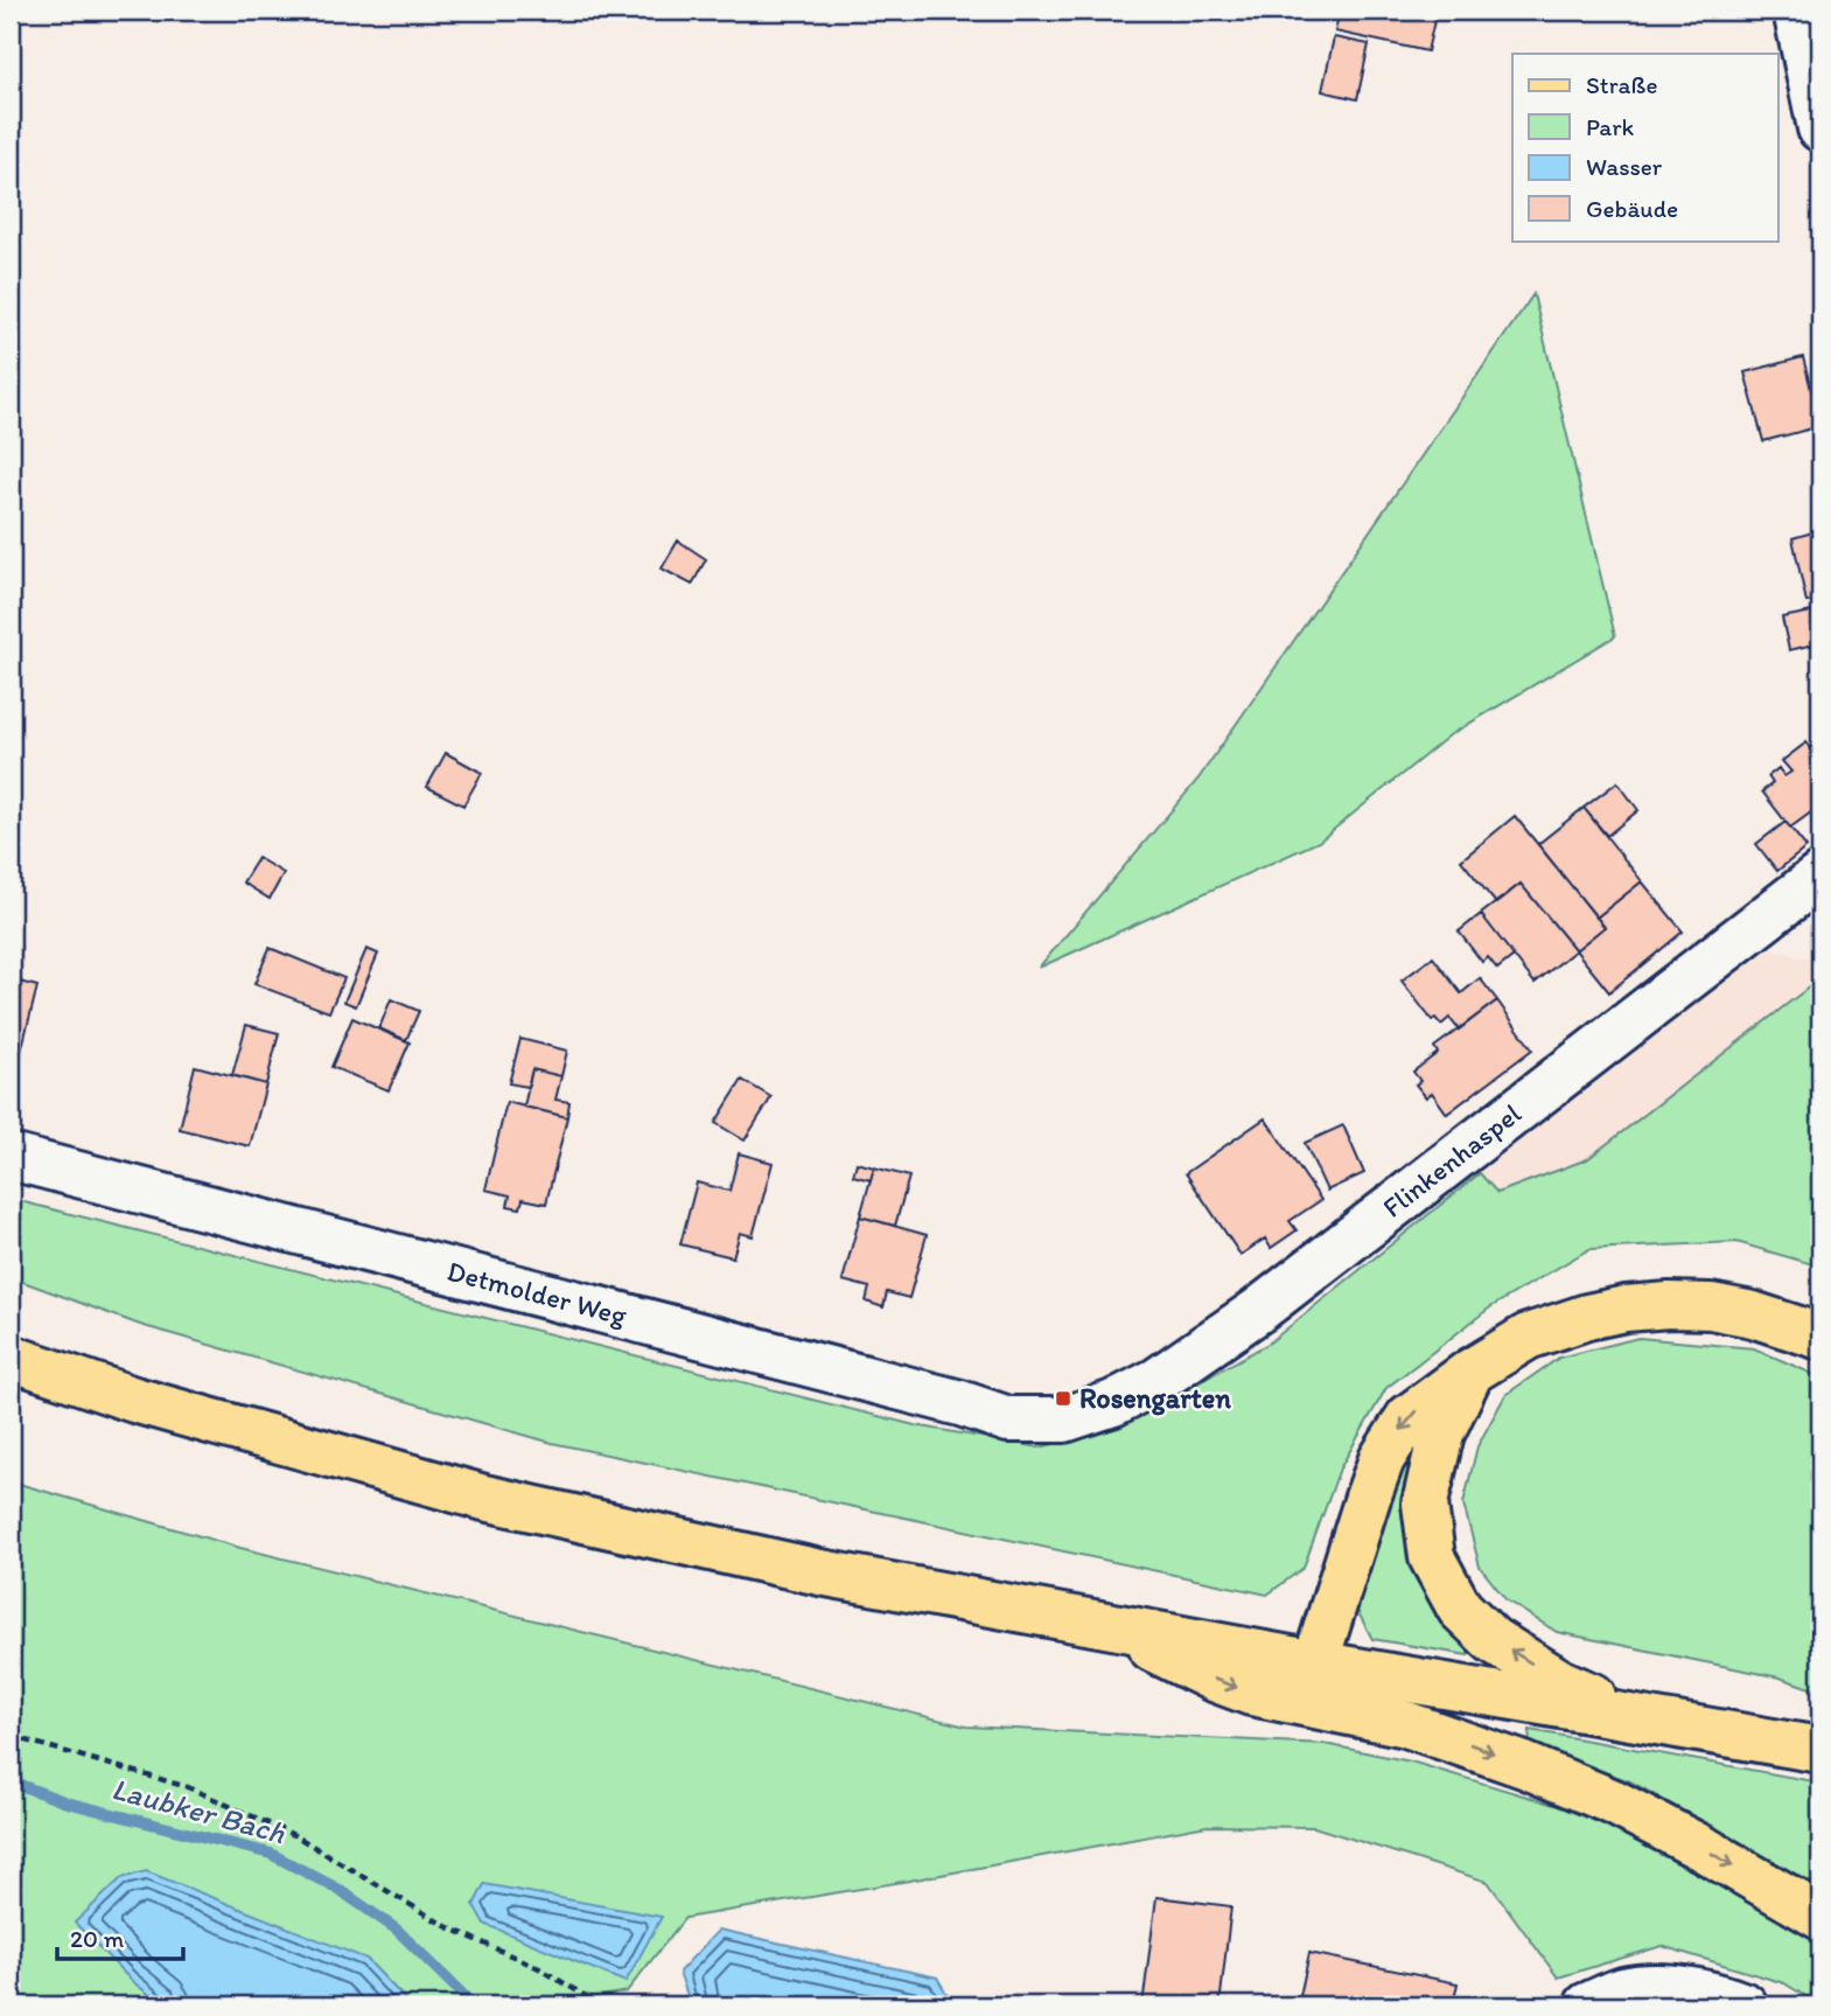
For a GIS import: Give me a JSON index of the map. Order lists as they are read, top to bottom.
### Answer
{
  "streets": {
    "street": ["Flinkenhaspel", "Detmolder Weg"]
  },
  "crossings": [
    ["Flinkenhaspel", "Detmolder Weg"]
  ],
  "water": ["Laubker Bach"],
  "places": {
    "transit": ["Rosengarten"]
  },
  "legend": [
    "Straße",
    "Park",
    "Wasser",
    "Gebäude"
  ],
  "scale_bar": "20 m"
}
